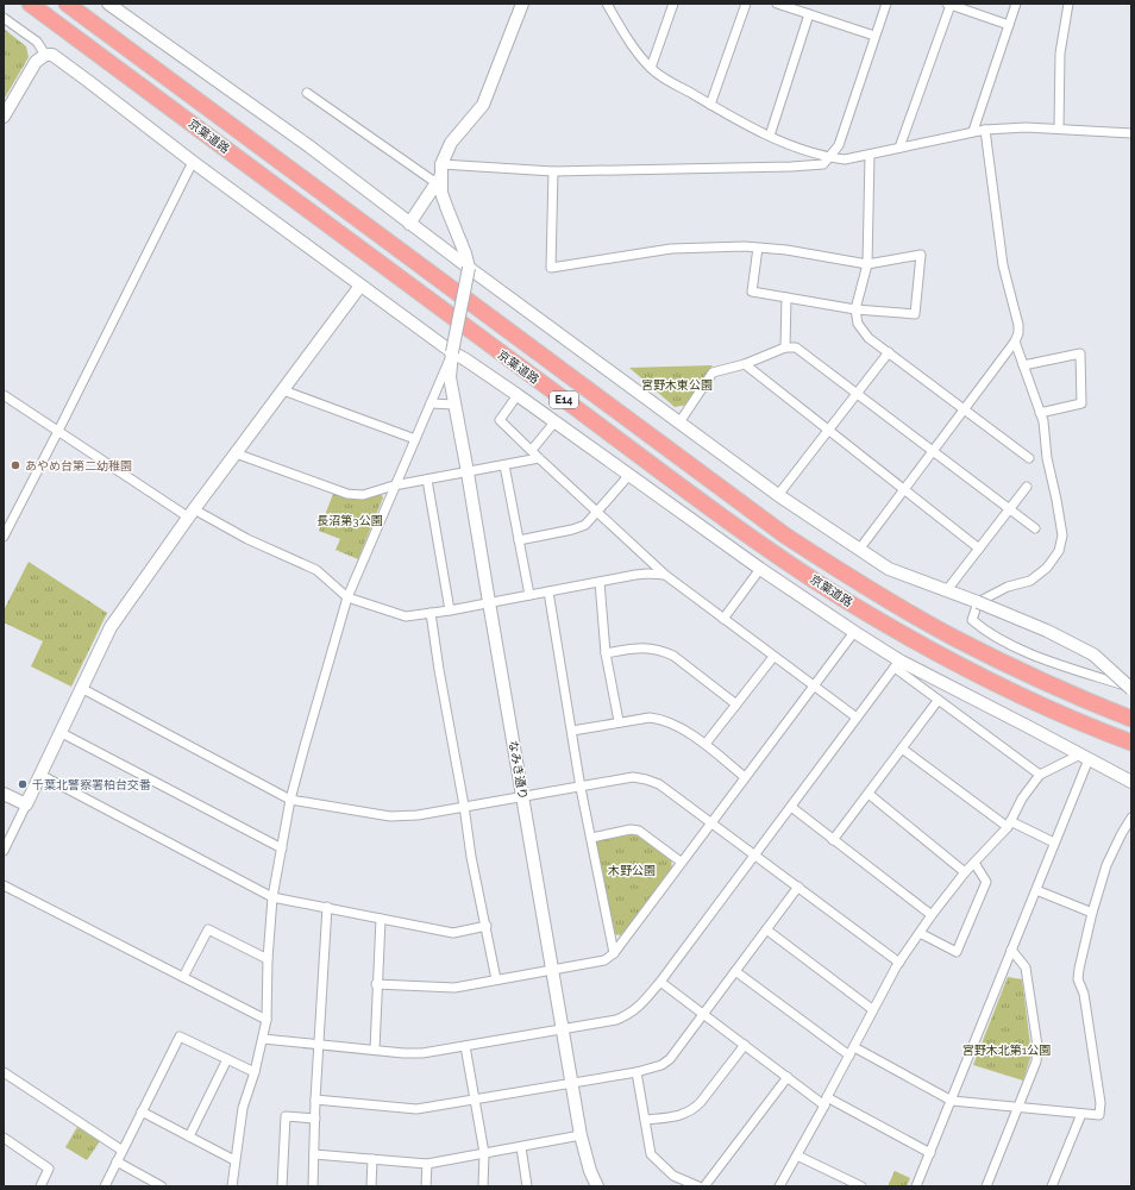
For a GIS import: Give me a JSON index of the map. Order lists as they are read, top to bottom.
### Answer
{
  "streets": {
    "highway": ["京葉道路", "E14"],
    "street": ["なみき通り"]
  },
  "parks": [
    "宮野木東公園",
    "長沼第3公園",
    "木野公園",
    "宮野木北第1公園"
  ],
  "places": ["あやめ台第二幼稚園", "千葉北警察署柏台交番"]
}
